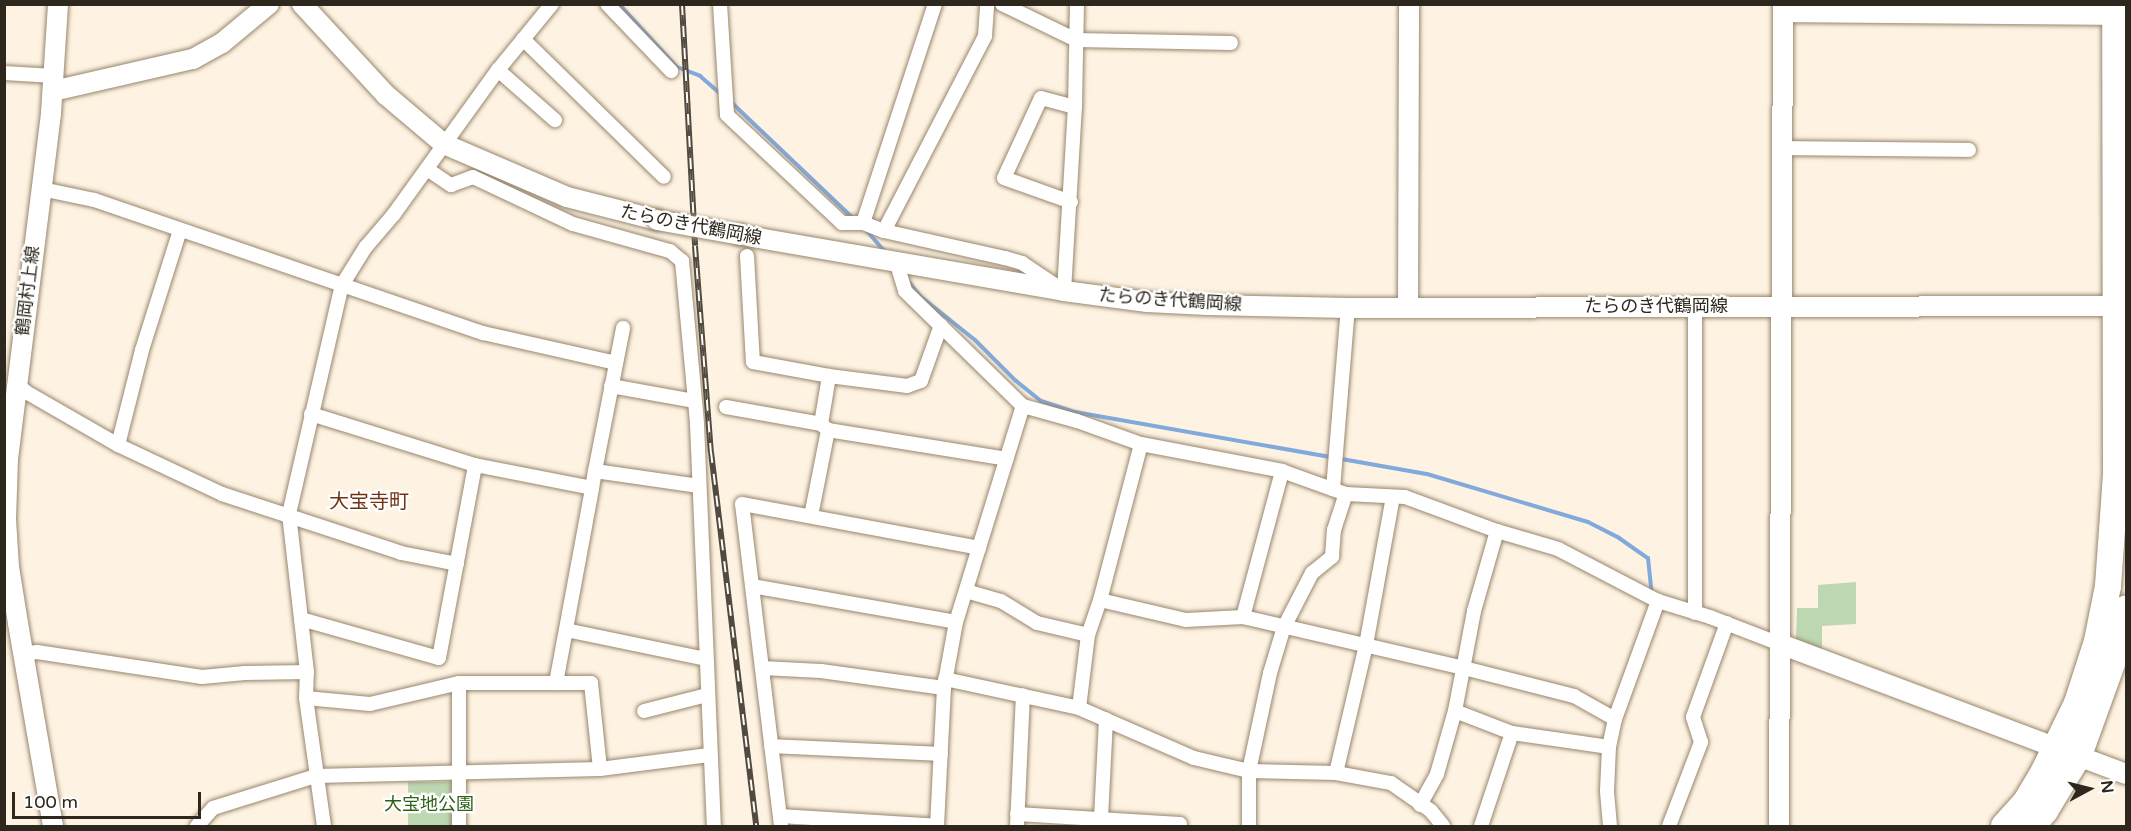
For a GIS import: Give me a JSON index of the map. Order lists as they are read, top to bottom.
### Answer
{
  "streets": {
    "main road": ["たらのき代鶴岡線", "鶴岡村上線"]
  },
  "districts": ["大宝寺町"],
  "parks": ["大宝地公園"],
  "scale_bar": "100 m",
  "north": "right"
}
